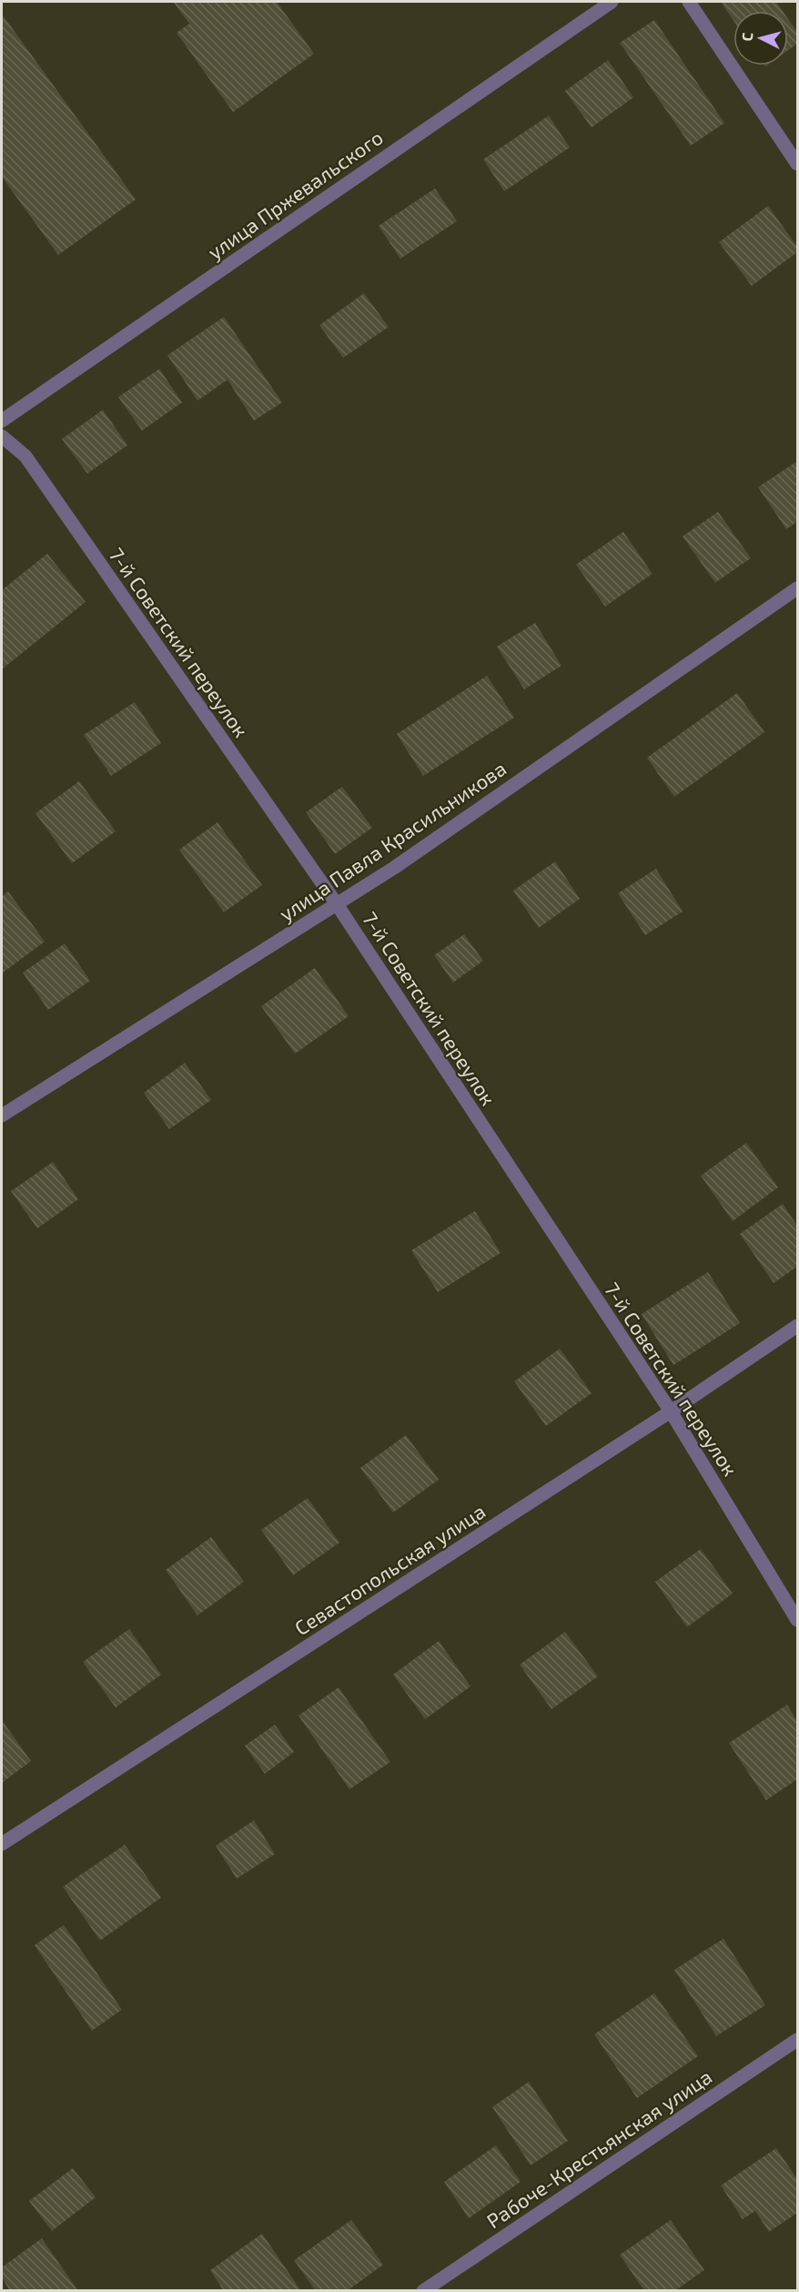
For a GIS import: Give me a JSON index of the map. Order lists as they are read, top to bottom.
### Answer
{
  "streets": {
    "street": [
      "улица Пржевальского",
      "7-й Советский переулок",
      "улица Павла Красильникова",
      "Севастопольская улица",
      "Рабоче-Крестьянская улица"
    ]
  },
  "crossings": [
    ["7-й Советский переулок", "улица Павла Красильникова"],
    ["7-й Советский переулок", "Севастопольская улица"]
  ],
  "north": "left"
}
